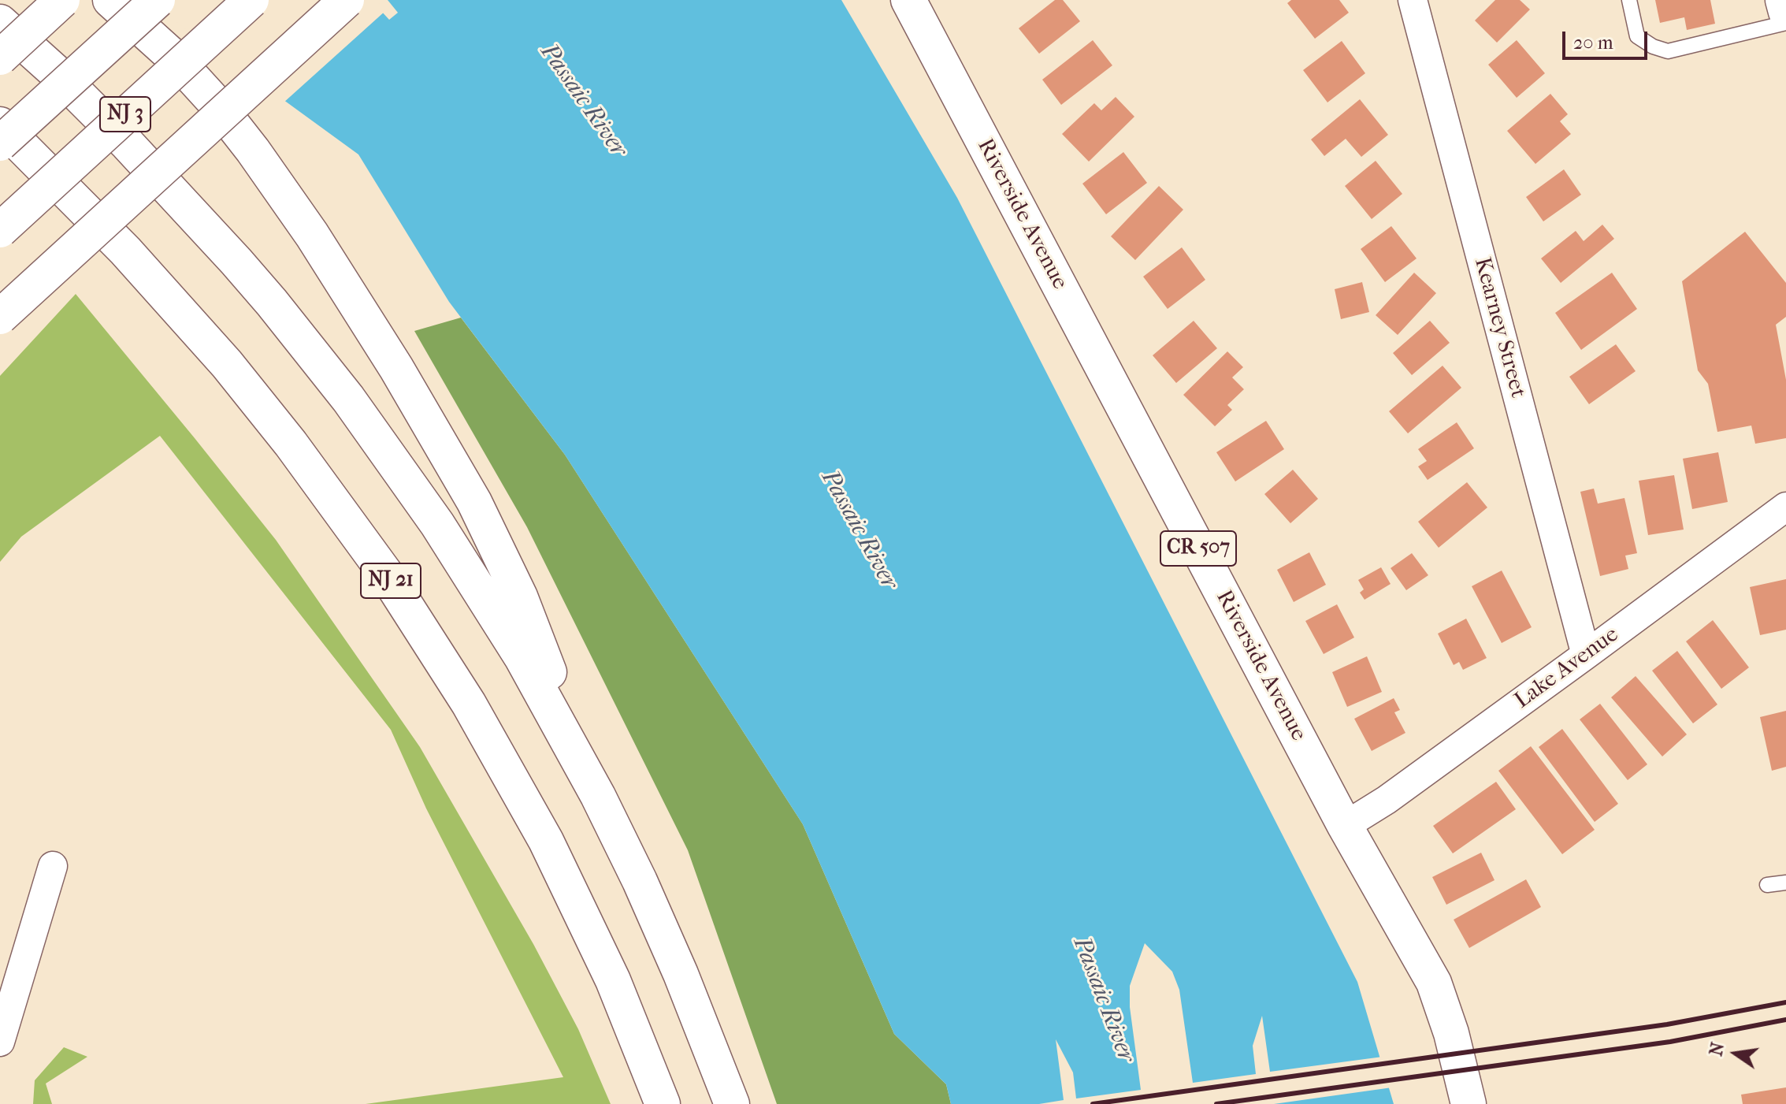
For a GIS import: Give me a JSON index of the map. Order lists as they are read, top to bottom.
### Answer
{
  "streets": {
    "main road": [
      "NJ 3",
      "Riverside Avenue",
      "CR 507",
      "NJ 21"
    ],
    "street": ["Kearney Street", "Lake Avenue"]
  },
  "crossings": [
    ["Riverside Avenue", "Lake Avenue"],
    ["Kearney Street", "Lake Avenue"]
  ],
  "water": ["Passaic River"],
  "scale_bar": "20 m",
  "north": "left"
}
